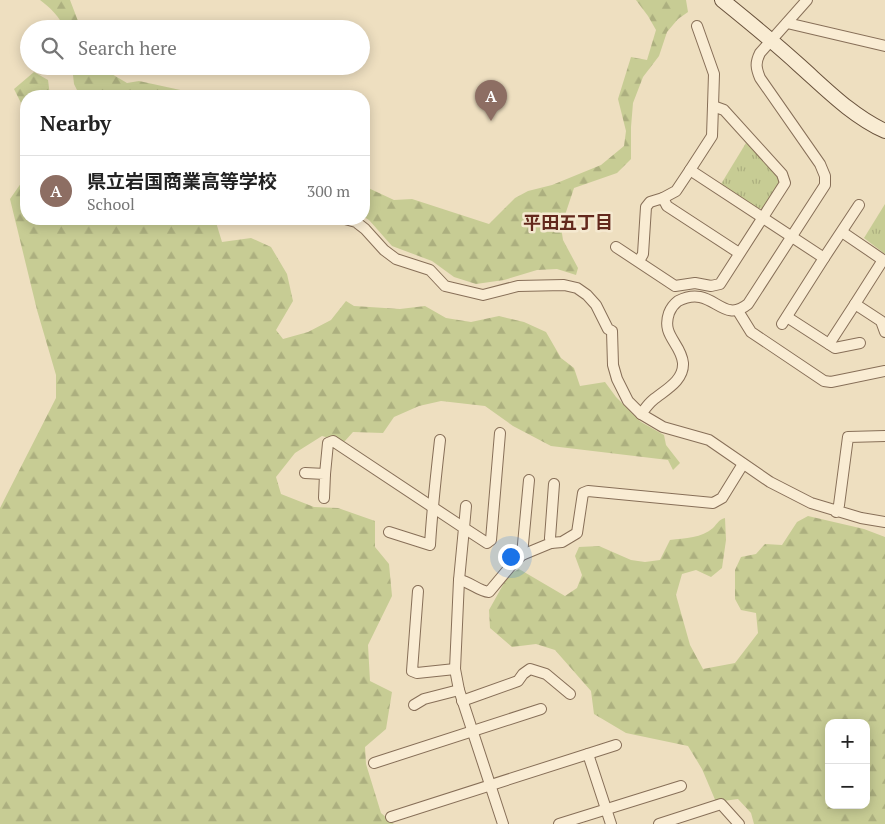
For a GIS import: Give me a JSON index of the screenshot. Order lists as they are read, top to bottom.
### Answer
{
  "districts": ["平田五丁目"],
  "page": {
    "search": "Search here",
    "pins": "A",
    "heading": "Nearby",
    "list": [
      {
        "mark": "A",
        "name": "県立岩国商業高等学校",
        "note": "School",
        "value": "300 m"
      }
    ],
    "map_buttons": ["+", "−"]
  }
}
